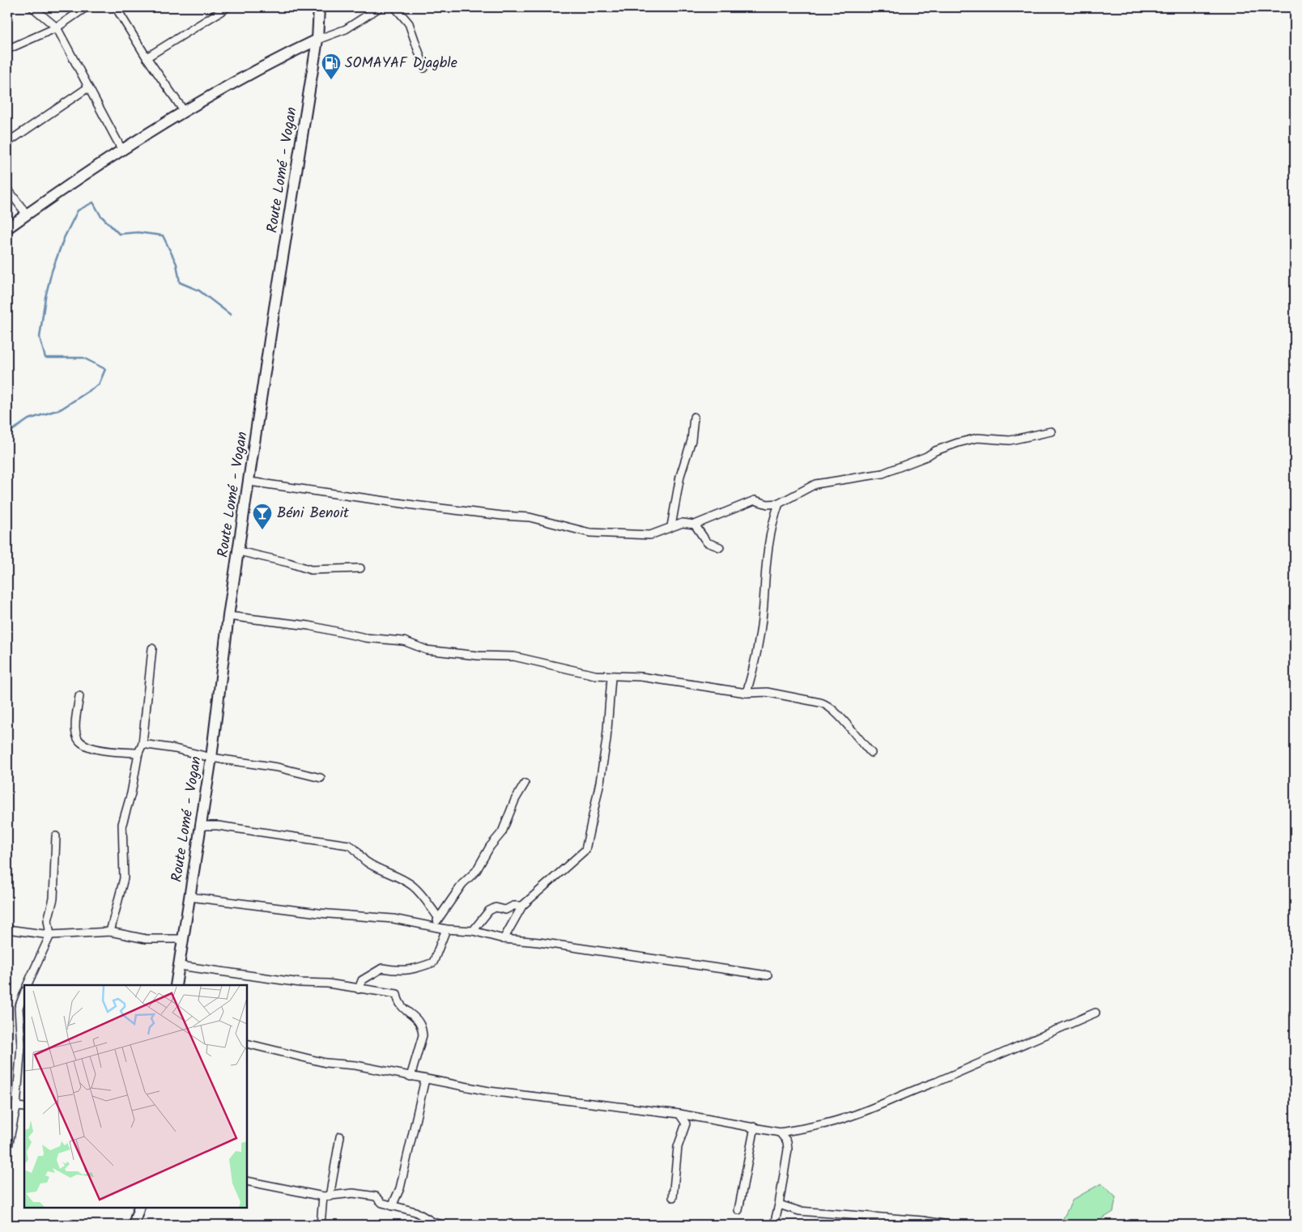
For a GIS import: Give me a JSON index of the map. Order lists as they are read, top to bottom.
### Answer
{
  "streets": {
    "main road": ["Route Lomé - Vogan"]
  },
  "places": {
    "fuel station": ["SOMAYAF Djagble"],
    "bar": ["Béni Benoit"]
  }
}
